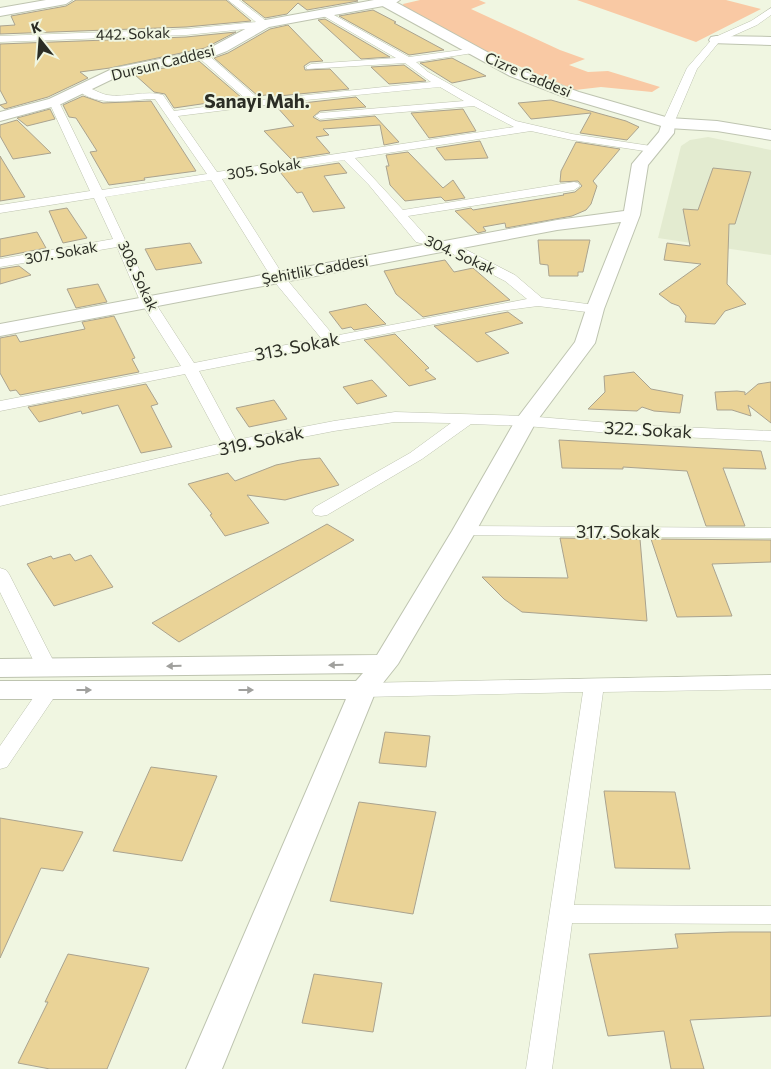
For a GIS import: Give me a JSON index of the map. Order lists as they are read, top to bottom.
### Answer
{
  "streets": {
    "main road": ["Cizre Caddesi"],
    "street": [
      "442. Sokak",
      "Dursun Caddesi",
      "305. Sokak",
      "307. Sokak",
      "304. Sokak",
      "Şehitlik Caddesi",
      "308. Sokak",
      "313. Sokak",
      "322. Sokak",
      "319. Sokak",
      "317. Sokak"
    ]
  },
  "crossings": [
    ["442. Sokak", "Dursun Caddesi"],
    ["Dursun Caddesi", "Cizre Caddesi"],
    ["Dursun Caddesi", "308. Sokak"],
    ["305. Sokak", "304. Sokak"],
    ["305. Sokak", "308. Sokak"],
    ["307. Sokak", "308. Sokak"],
    ["304. Sokak", "Şehitlik Caddesi"],
    ["304. Sokak", "313. Sokak"],
    ["Şehitlik Caddesi", "308. Sokak"],
    ["308. Sokak", "313. Sokak"],
    ["308. Sokak", "319. Sokak"],
    ["322. Sokak", "319. Sokak"]
  ],
  "districts": ["Sanayi Mah."],
  "north": "top"
}
